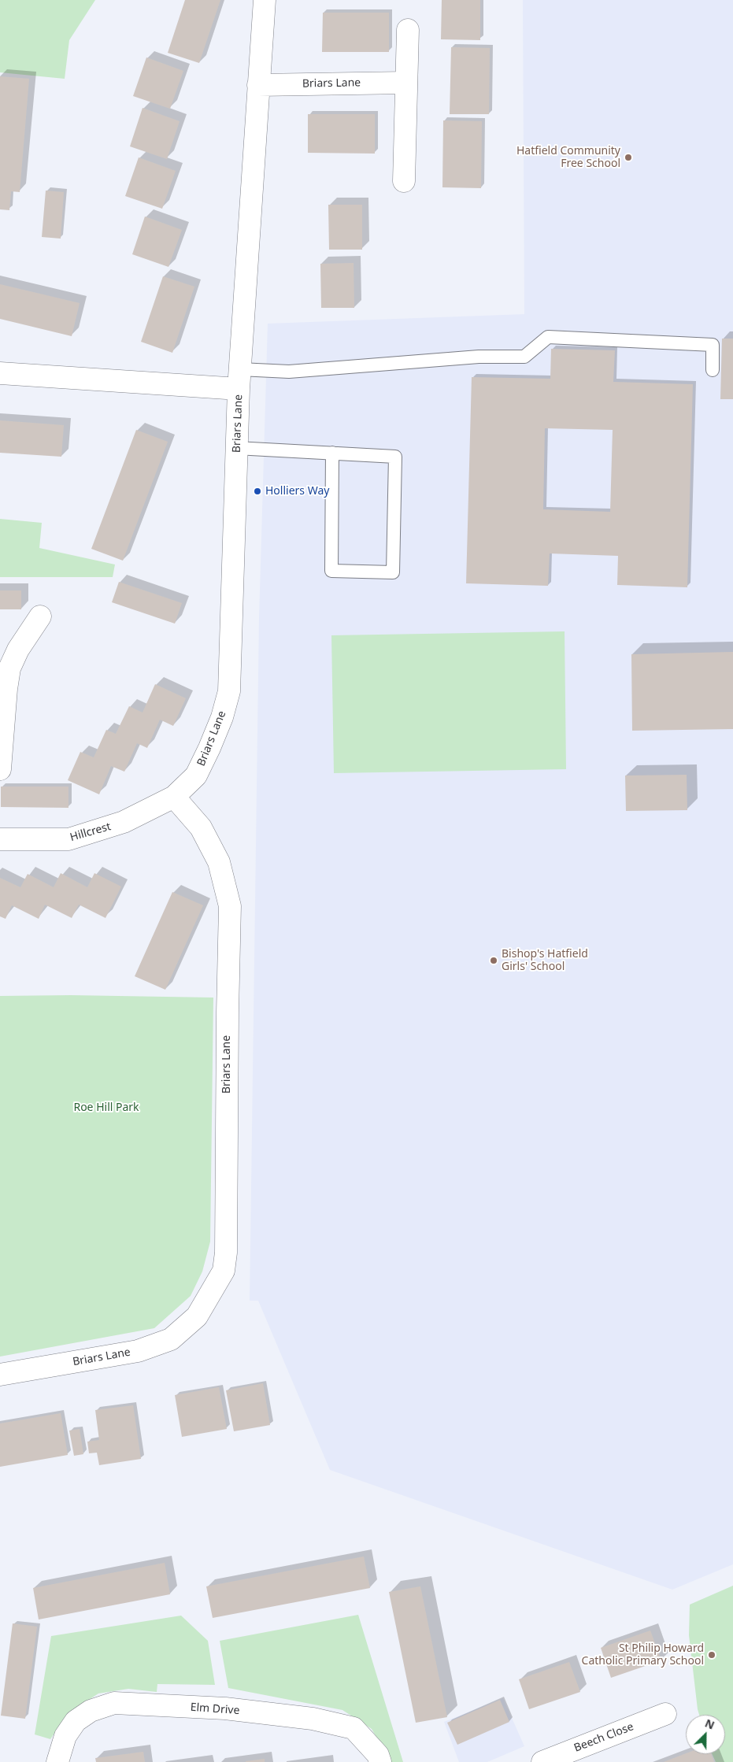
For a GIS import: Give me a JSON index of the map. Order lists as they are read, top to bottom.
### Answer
{
  "streets": {
    "street": [
      "Briars Lane",
      "Hillcrest",
      "Elm Drive",
      "Beech Close"
    ]
  },
  "crossings": [
    ["Briars Lane", "Hillcrest"]
  ],
  "parks": ["Roe Hill Park"],
  "places": [
    "Hatfield Community Free School",
    "Holliers Way",
    "Bishop's Hatfield Girls' School",
    "St Philip Howard Catholic Primary School"
  ],
  "north": "top right"
}
